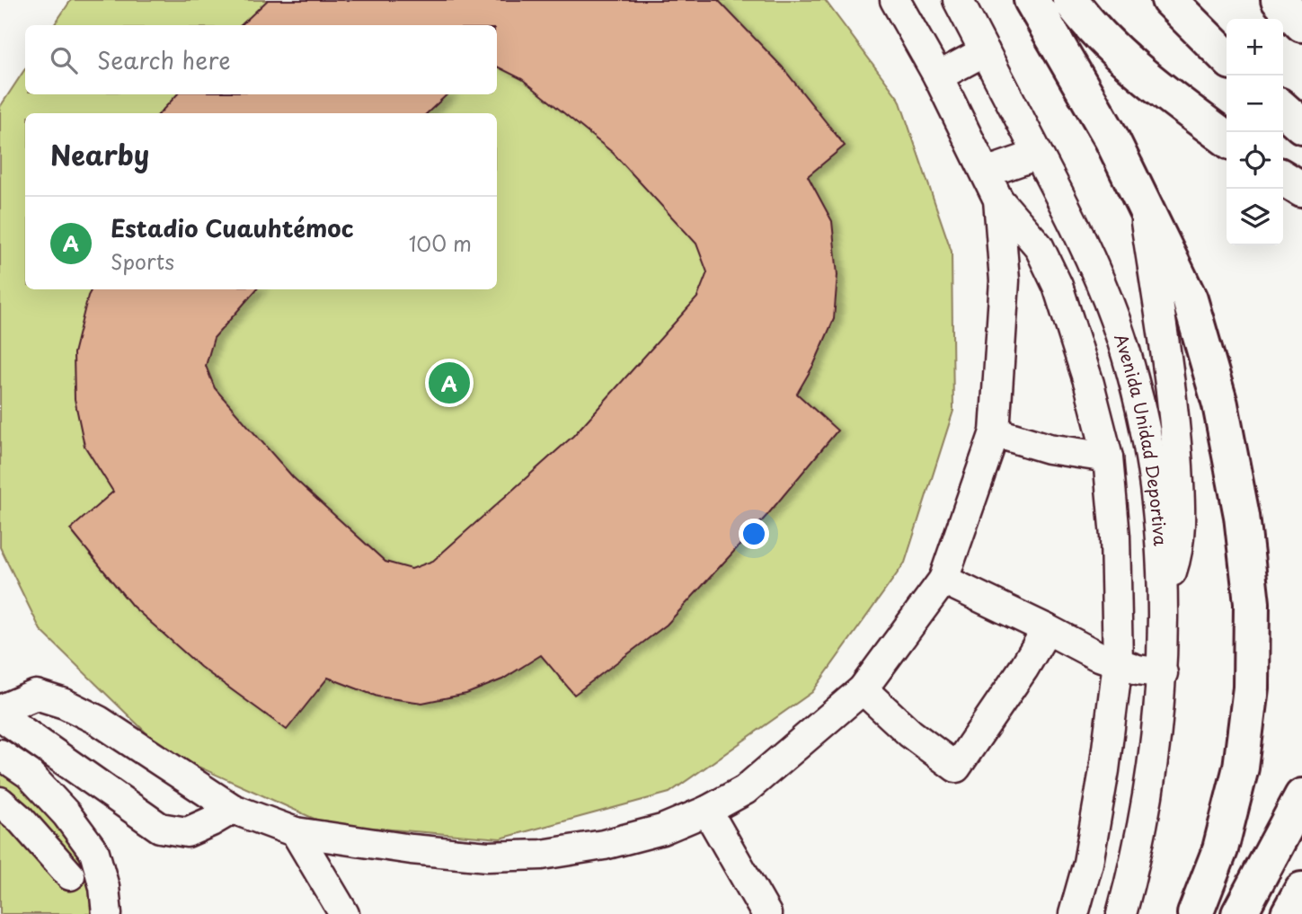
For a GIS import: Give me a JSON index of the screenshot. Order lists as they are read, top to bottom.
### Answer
{
  "streets": {
    "street": ["Avenida Unidad Deportiva"]
  },
  "page": {
    "map_buttons": ["+", "−"],
    "search": "Search here",
    "heading": "Nearby",
    "list": [
      {
        "mark": "A",
        "name": "Estadio Cuauhtémoc",
        "note": "Sports",
        "value": "100 m"
      }
    ],
    "pins": "A"
  }
}
